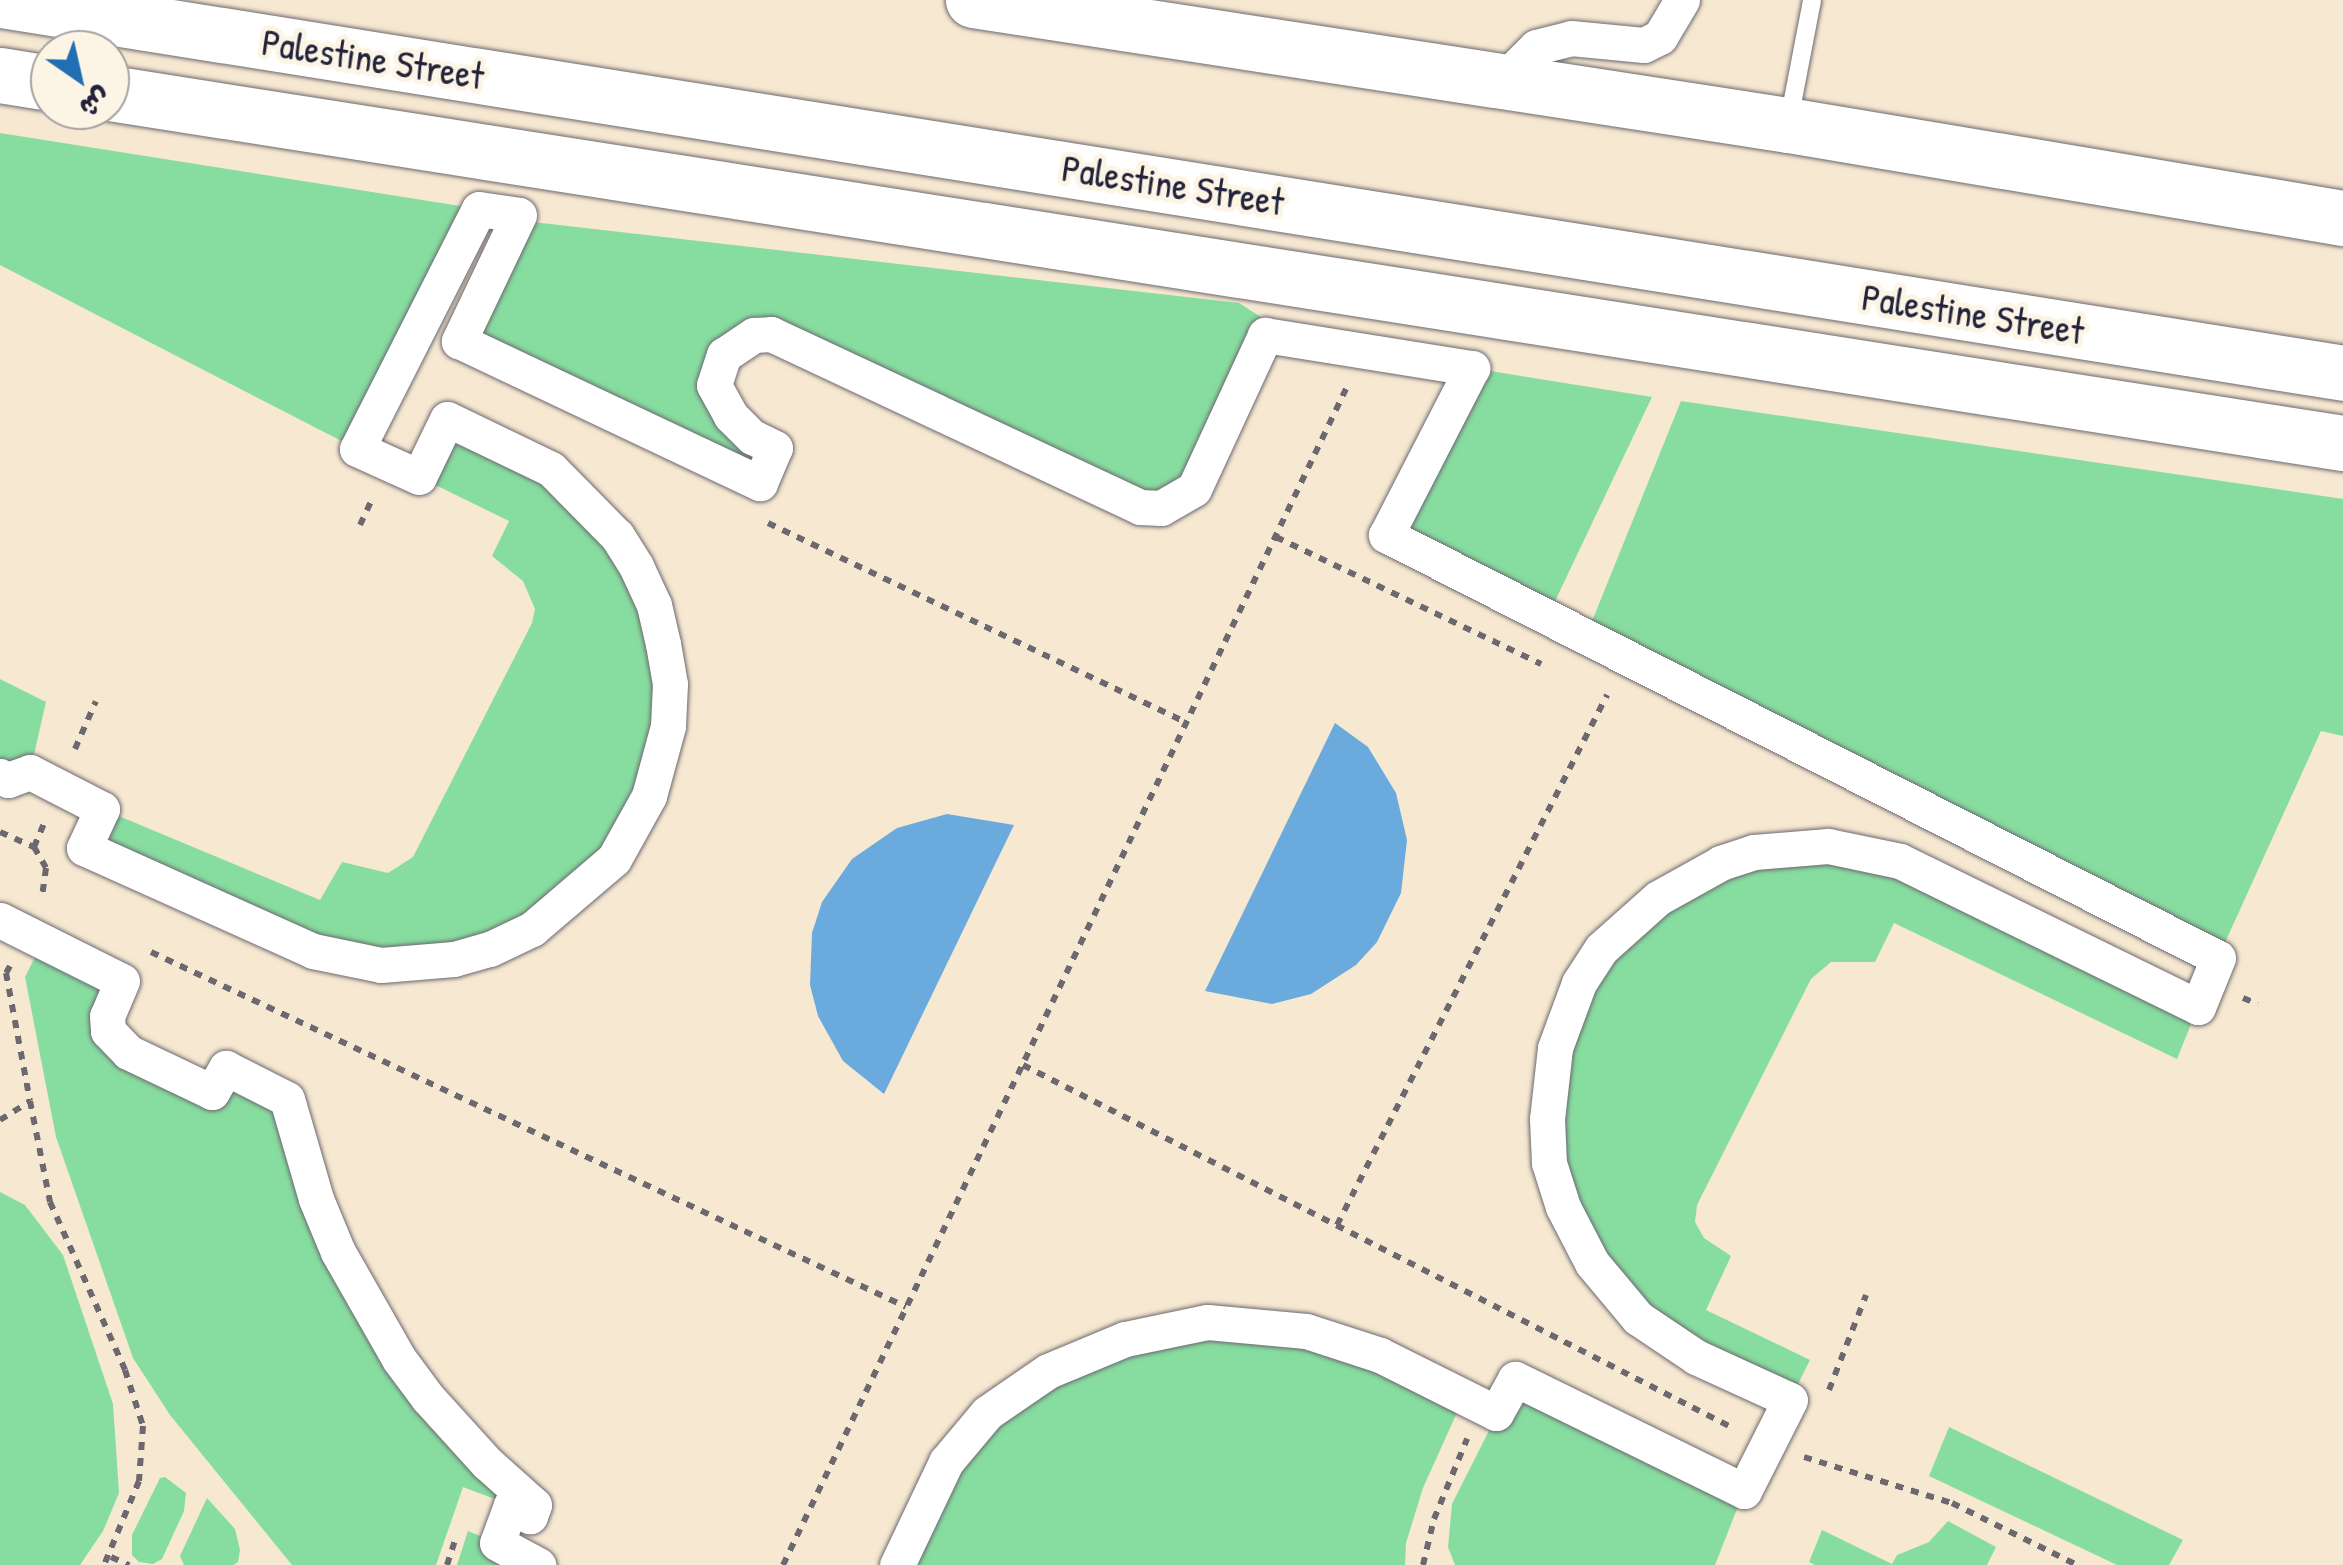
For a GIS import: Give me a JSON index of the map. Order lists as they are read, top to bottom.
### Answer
{
  "streets": {
    "main road": ["Palestine Street"]
  },
  "north": "bottom right"
}
